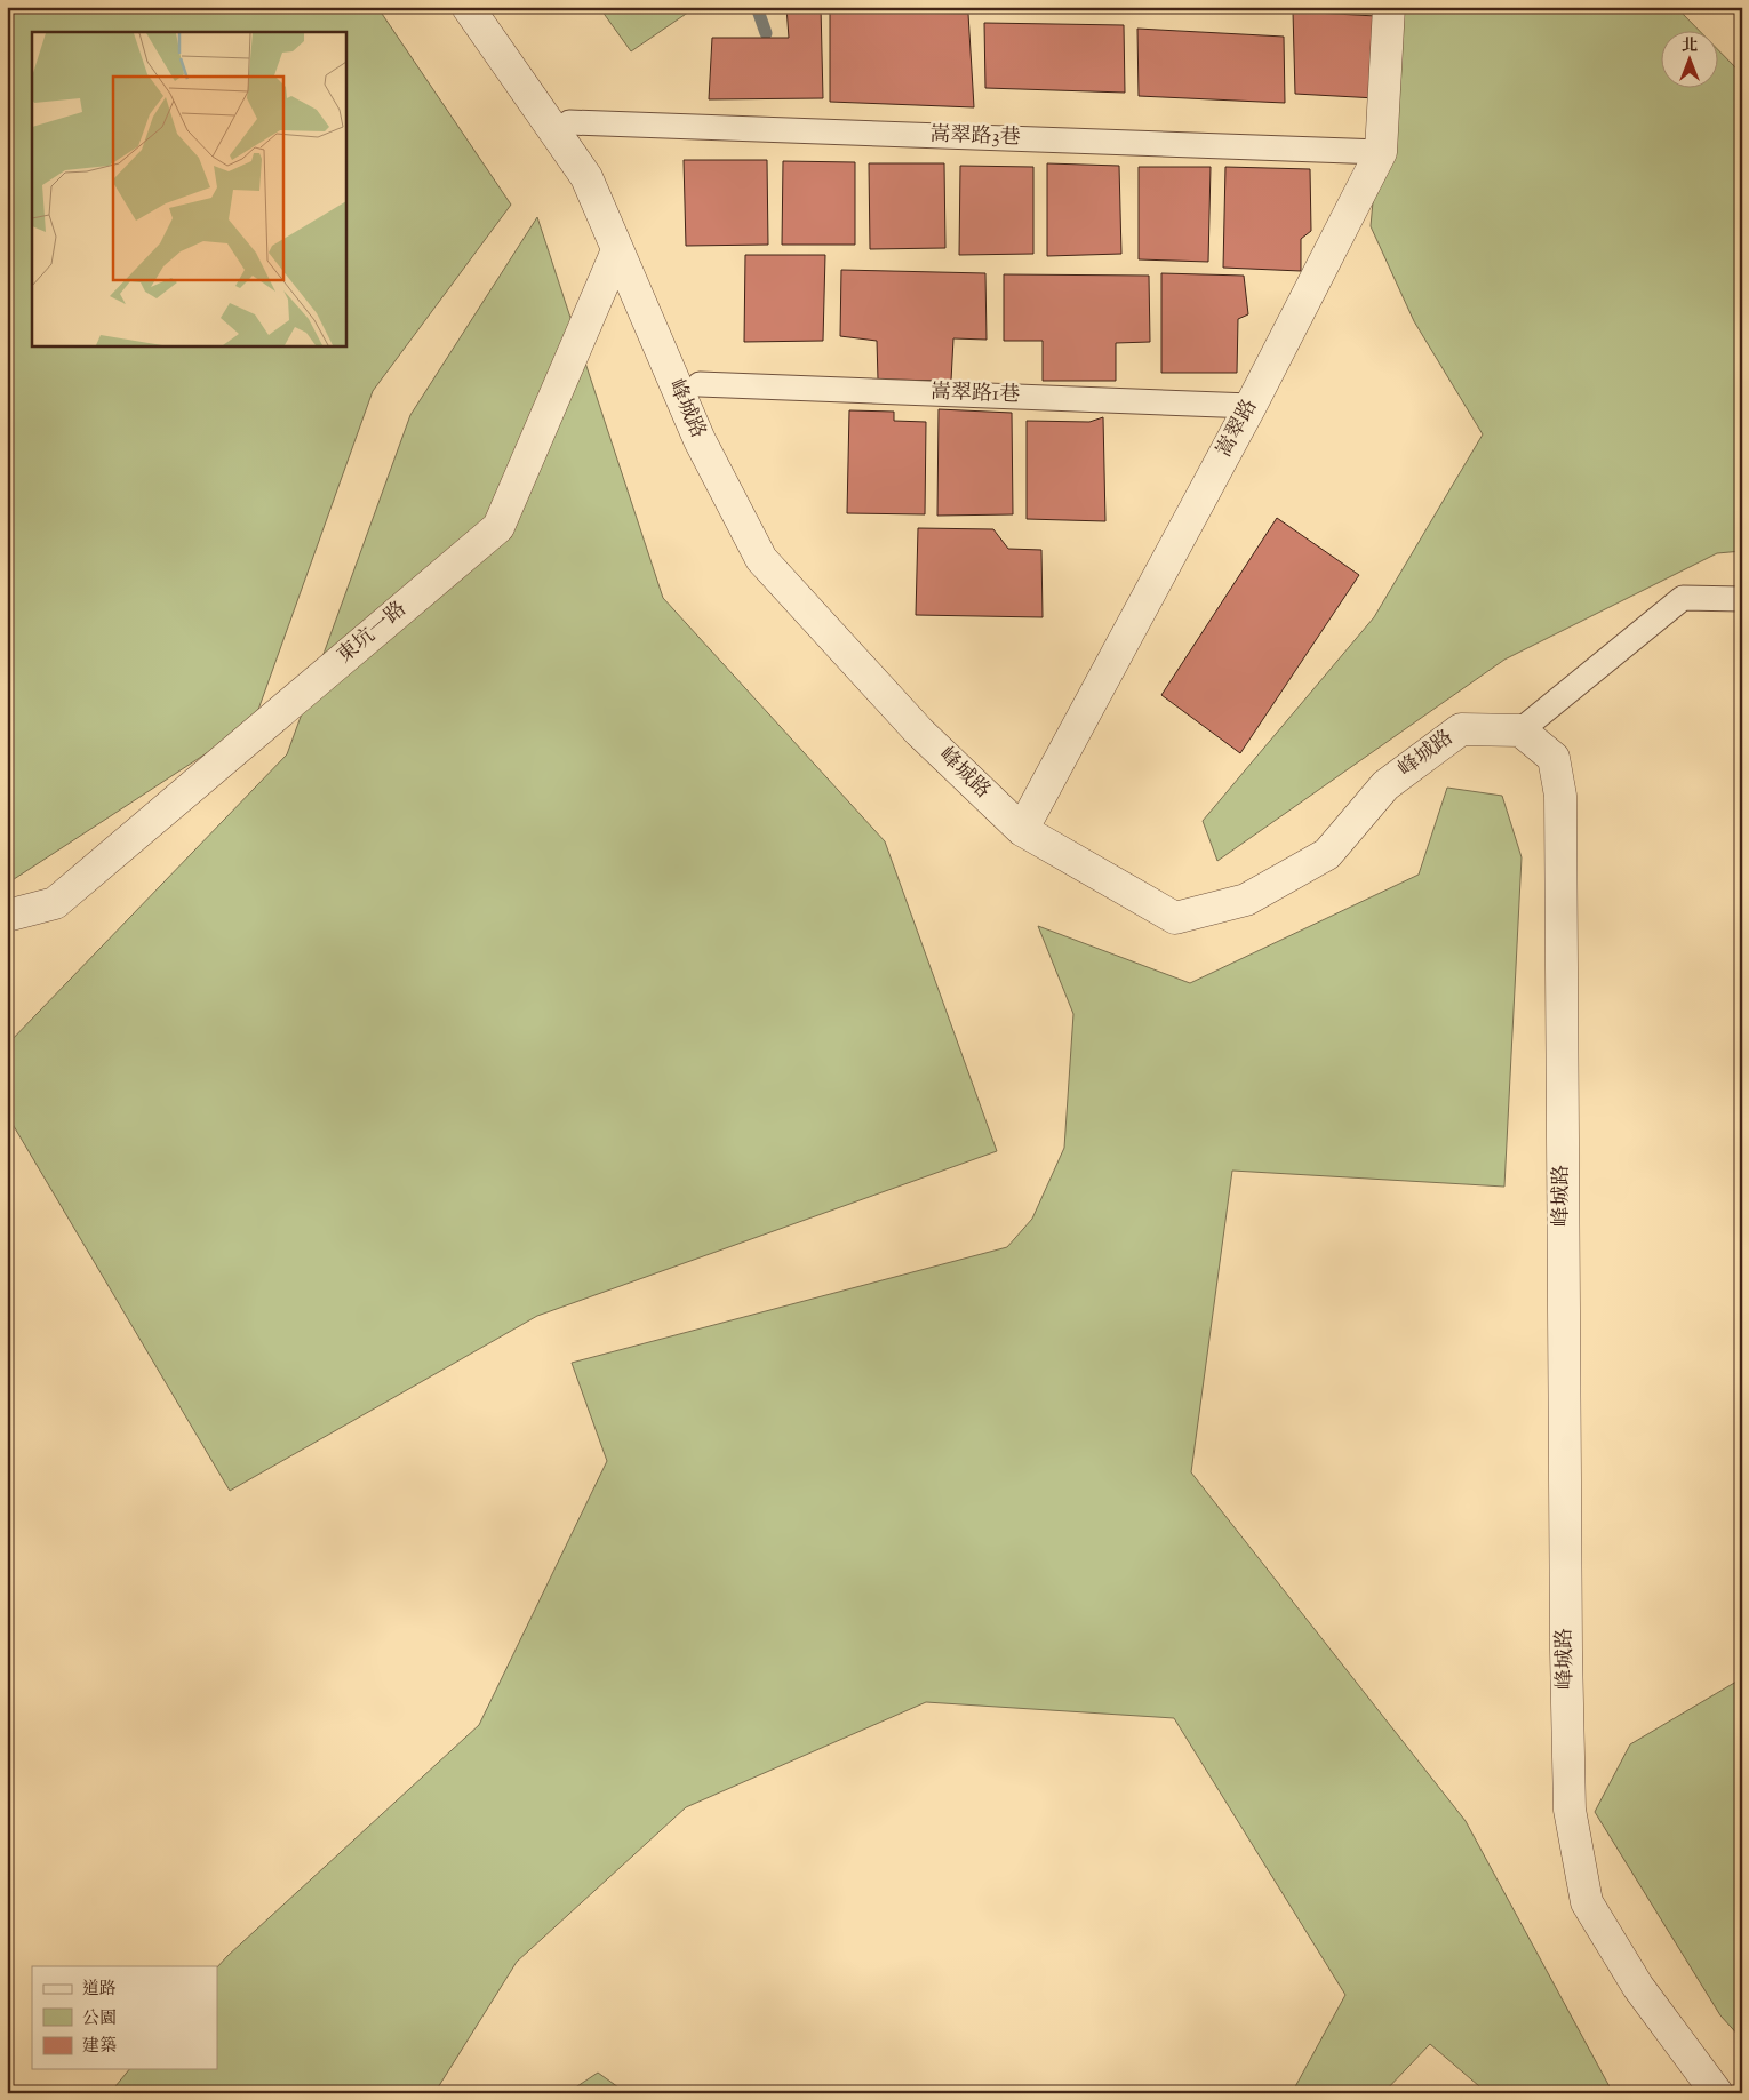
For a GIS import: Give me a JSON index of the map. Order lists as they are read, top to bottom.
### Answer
{
  "streets": {
    "street": ["峰城路", "嵩翠路", "東坑一路"],
    "lane": ["嵩翠路3巷", "嵩翠路1巷"]
  },
  "crossings": [
    ["嵩翠路3巷", "嵩翠路"],
    ["嵩翠路1巷", "嵩翠路"],
    ["峰城路", "嵩翠路"],
    ["峰城路", "東坑一路"]
  ],
  "legend": ["道路", "公園", "建築"],
  "north": "top"
}
